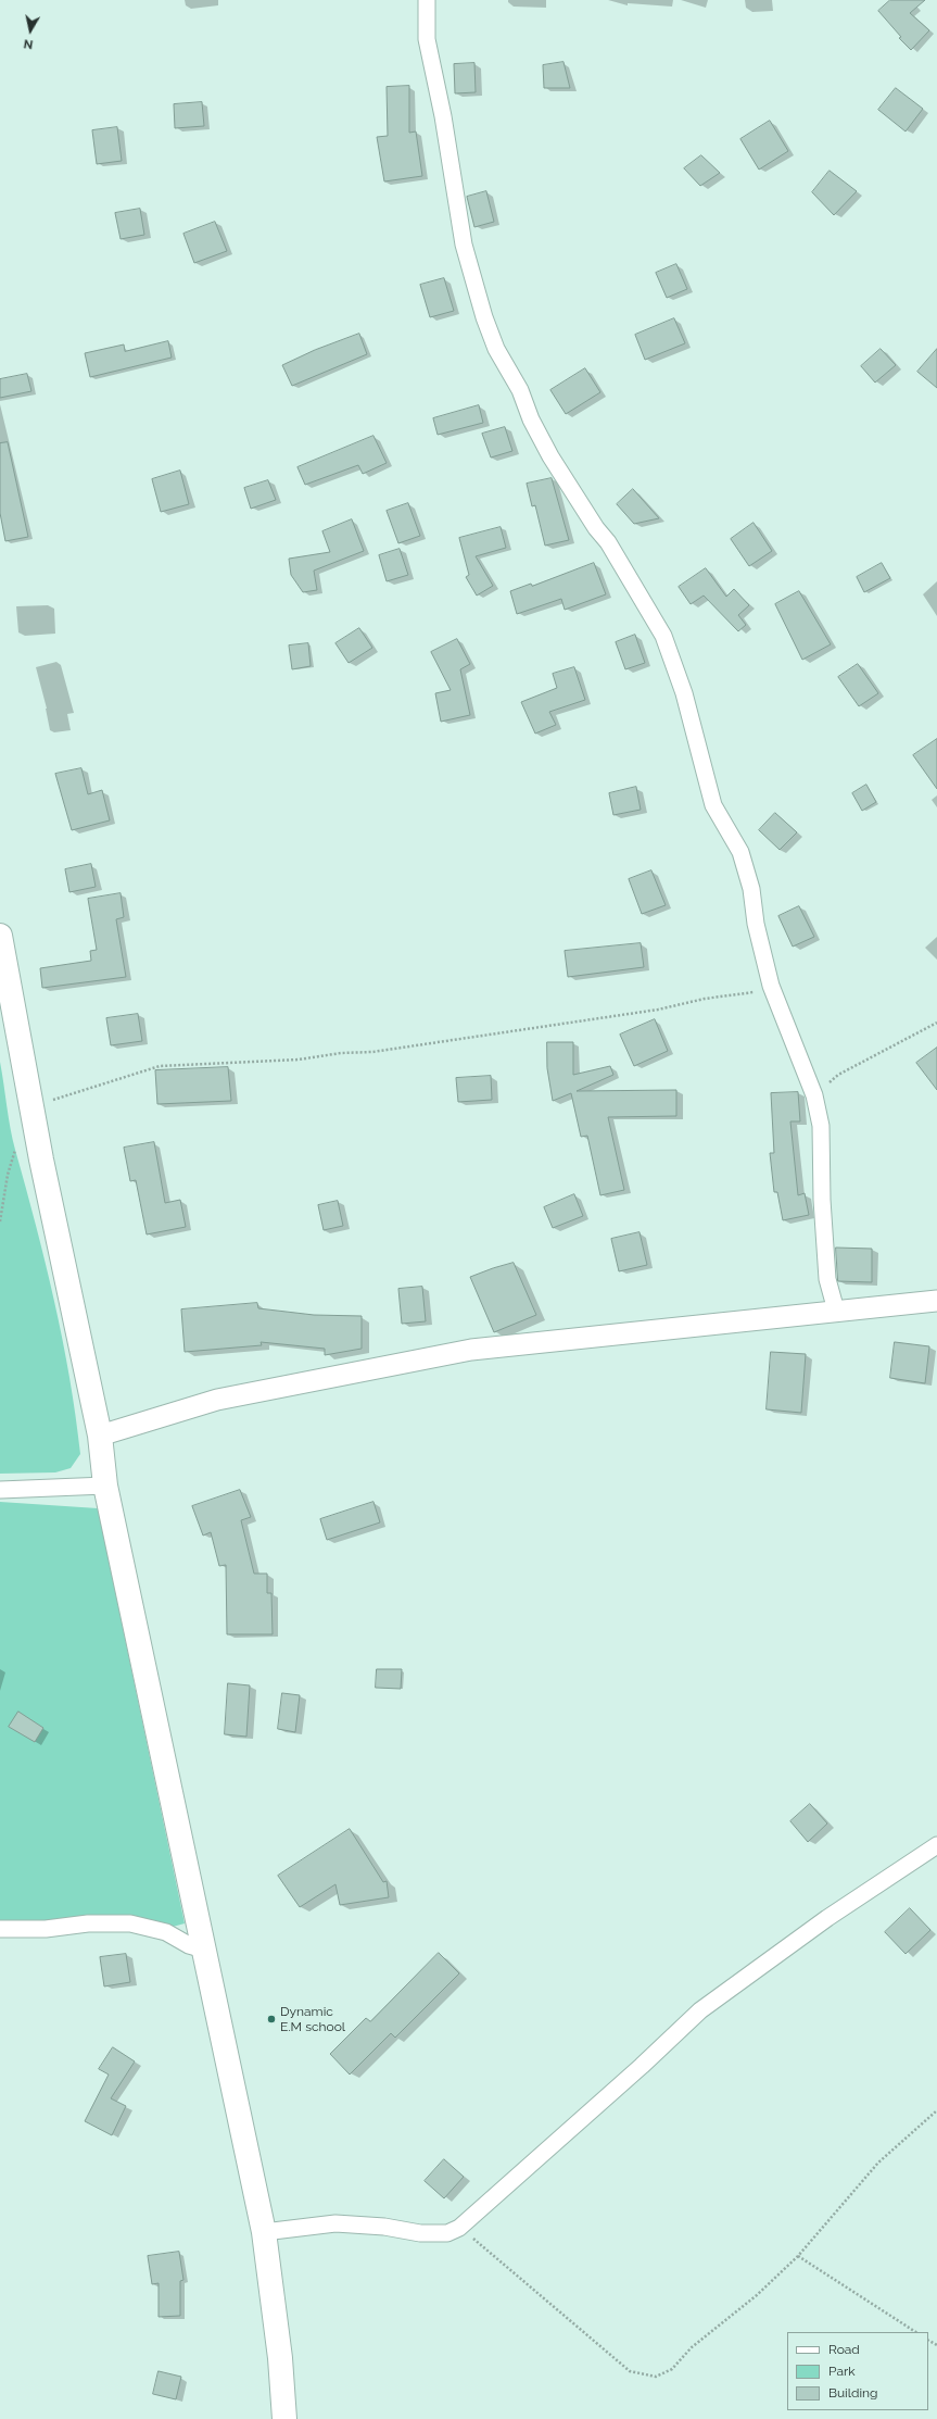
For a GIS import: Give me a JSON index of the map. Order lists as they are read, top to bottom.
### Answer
{
  "places": ["Dynamic E.M school"],
  "legend": ["Road", "Park", "Building"],
  "north": "bottom"
}
